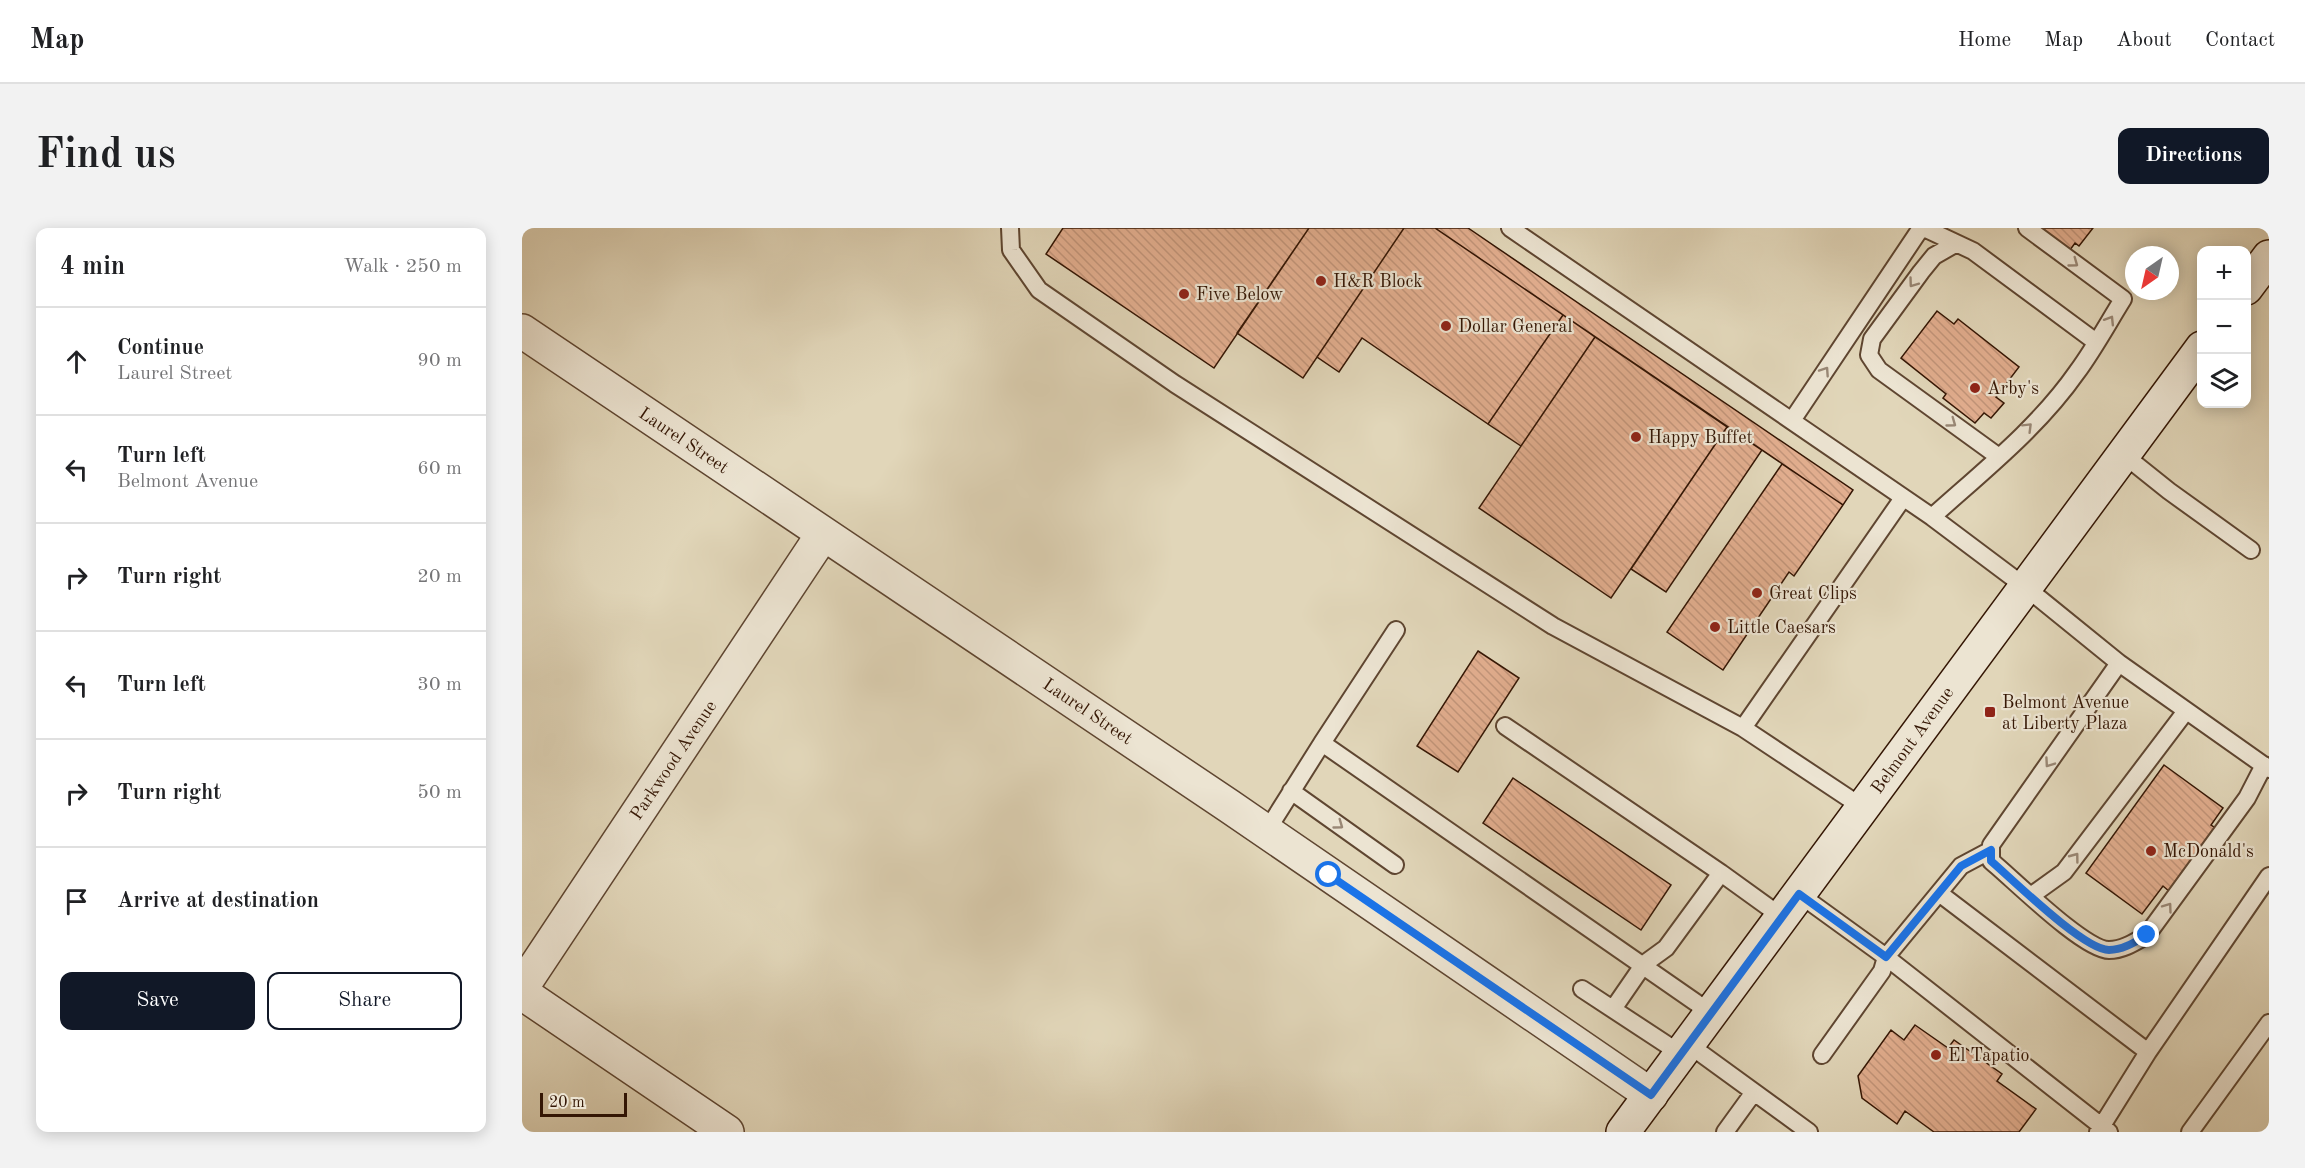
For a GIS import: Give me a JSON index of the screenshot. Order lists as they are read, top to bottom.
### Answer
{
  "streets": {
    "street": ["Laurel Street", "Belmont Avenue", "Parkwood Avenue"]
  },
  "crossings": [
    ["Laurel Street", "Belmont Avenue"],
    ["Laurel Street", "Parkwood Avenue"]
  ],
  "places": {
    "other": [
      "H&R Block",
      "Five Below",
      "Dollar General",
      "Arby's",
      "Happy Buffet",
      "Great Clips",
      "Little Caesars",
      "McDonald's",
      "El Tapatio"
    ],
    "transit": ["Belmont Avenue at Liberty Plaza"]
  },
  "scale_bar": "20 m",
  "north": "bottom left",
  "page": {
    "header": "Map",
    "nav": [
      "Home",
      "Map",
      "About",
      "Contact"
    ],
    "buttons": [
      "Directions",
      ["Save", "Share"]
    ],
    "title": "Find us",
    "heading": ["4 min", "Walk · 250 m"],
    "map_buttons": ["+", "−"],
    "list": [
      ["Continue", "Laurel Street", "90 m"],
      ["Turn left", "Belmont Avenue", "60 m"],
      ["Turn right", "20 m"],
      ["Turn left", "30 m"],
      ["Turn right", "50 m"],
      "Arrive at destination"
    ],
    "scale": "20 m"
  }
}
